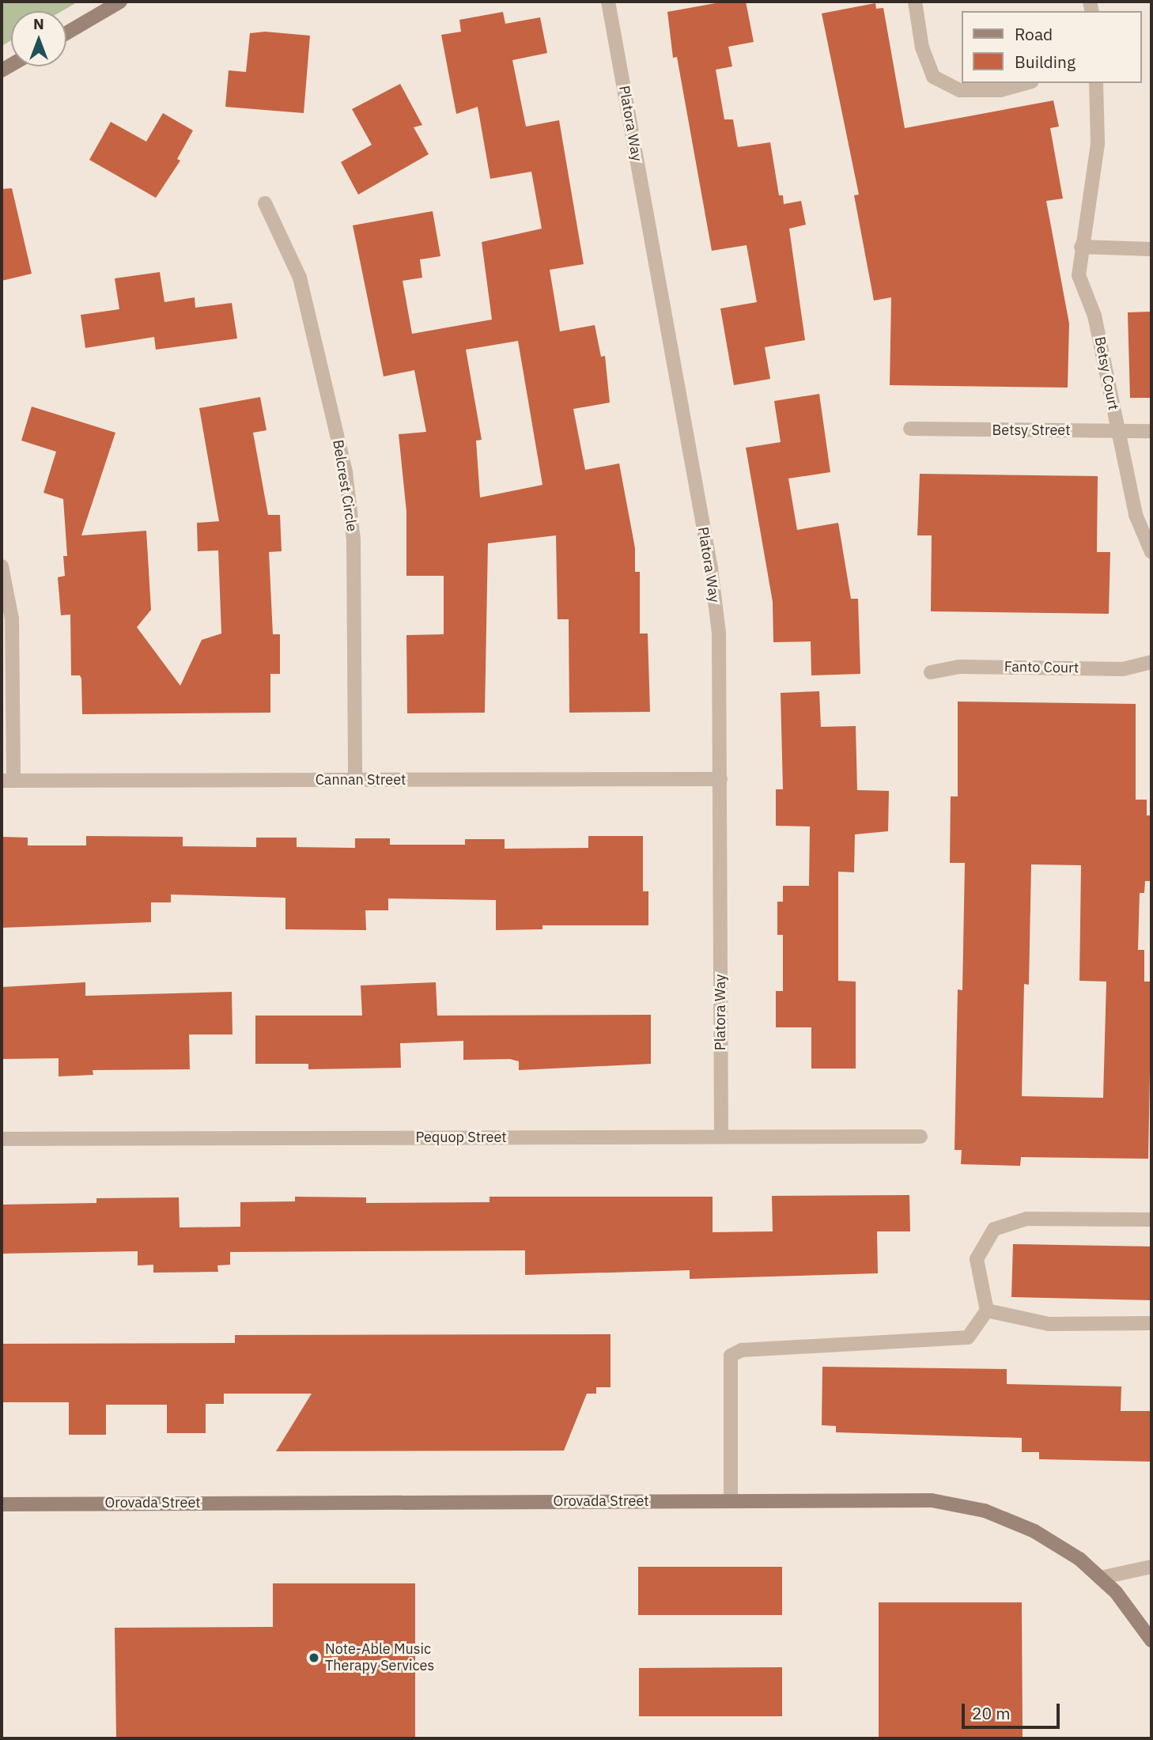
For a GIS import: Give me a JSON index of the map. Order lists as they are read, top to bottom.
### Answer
{
  "streets": {
    "street": [
      "Platora Way",
      "Betsy Court",
      "Betsy Street",
      "Belcrest Circle",
      "Fanto Court",
      "Cannan Street",
      "Pequop Street",
      "Orovada Street"
    ]
  },
  "crossings": [
    ["Platora Way", "Cannan Street"],
    ["Platora Way", "Pequop Street"],
    ["Betsy Court", "Betsy Street"],
    ["Belcrest Circle", "Cannan Street"]
  ],
  "places": ["Note-Able Music Therapy Services"],
  "legend": ["Road", "Building"],
  "scale_bar": "20 m",
  "north": "top"
}
